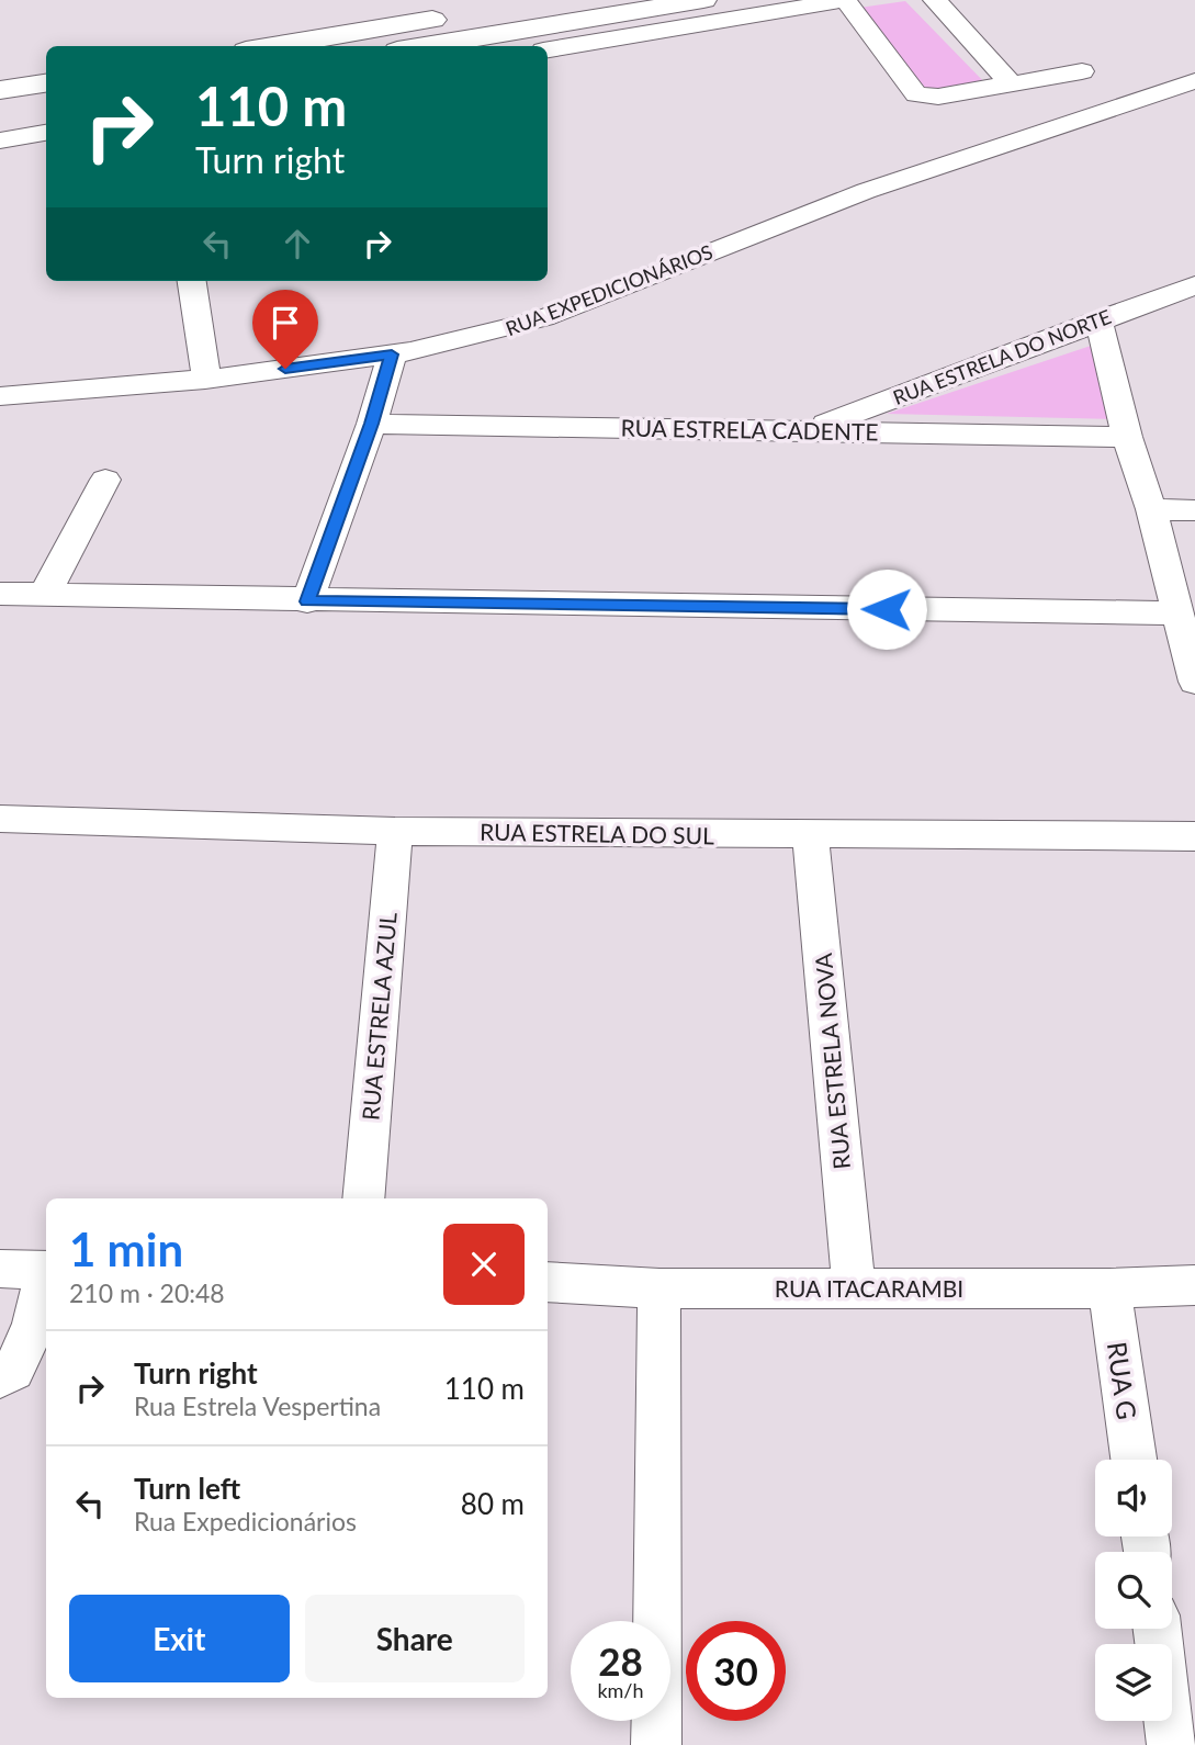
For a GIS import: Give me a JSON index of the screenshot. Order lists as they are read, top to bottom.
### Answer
{
  "streets": {
    "street": [
      "RUA EXPEDICIONÁRIOS",
      "RUA ESTRELA DO NORTE",
      "RUA ESTRELA CADENTE",
      "RUA ESTRELA DO SUL",
      "RUA ESTRELA AZUL",
      "RUA ESTRELA NOVA",
      "RUA ITACARAMBI",
      "RUA G"
    ]
  },
  "crossings": [
    ["RUA ESTRELA DO NORTE", "RUA ESTRELA CADENTE"],
    ["RUA ESTRELA DO SUL", "RUA ESTRELA AZUL"],
    ["RUA ESTRELA DO SUL", "RUA ESTRELA NOVA"],
    ["RUA ESTRELA NOVA", "RUA ITACARAMBI"],
    ["RUA ITACARAMBI", "RUA G"]
  ],
  "page": {
    "turn": ["110 m", "Turn right"],
    "heading": ["1 min", "210 m · 20:48"],
    "list": [
      {
        "name": "Turn right",
        "note": "Rua Estrela Vespertina",
        "value": "110 m"
      },
      {
        "name": "Turn left",
        "note": "Rua Expedicionários",
        "value": "80 m"
      }
    ],
    "buttons": ["Exit", "Share"],
    "speed": "28 km/h",
    "limit": "30"
  }
}
